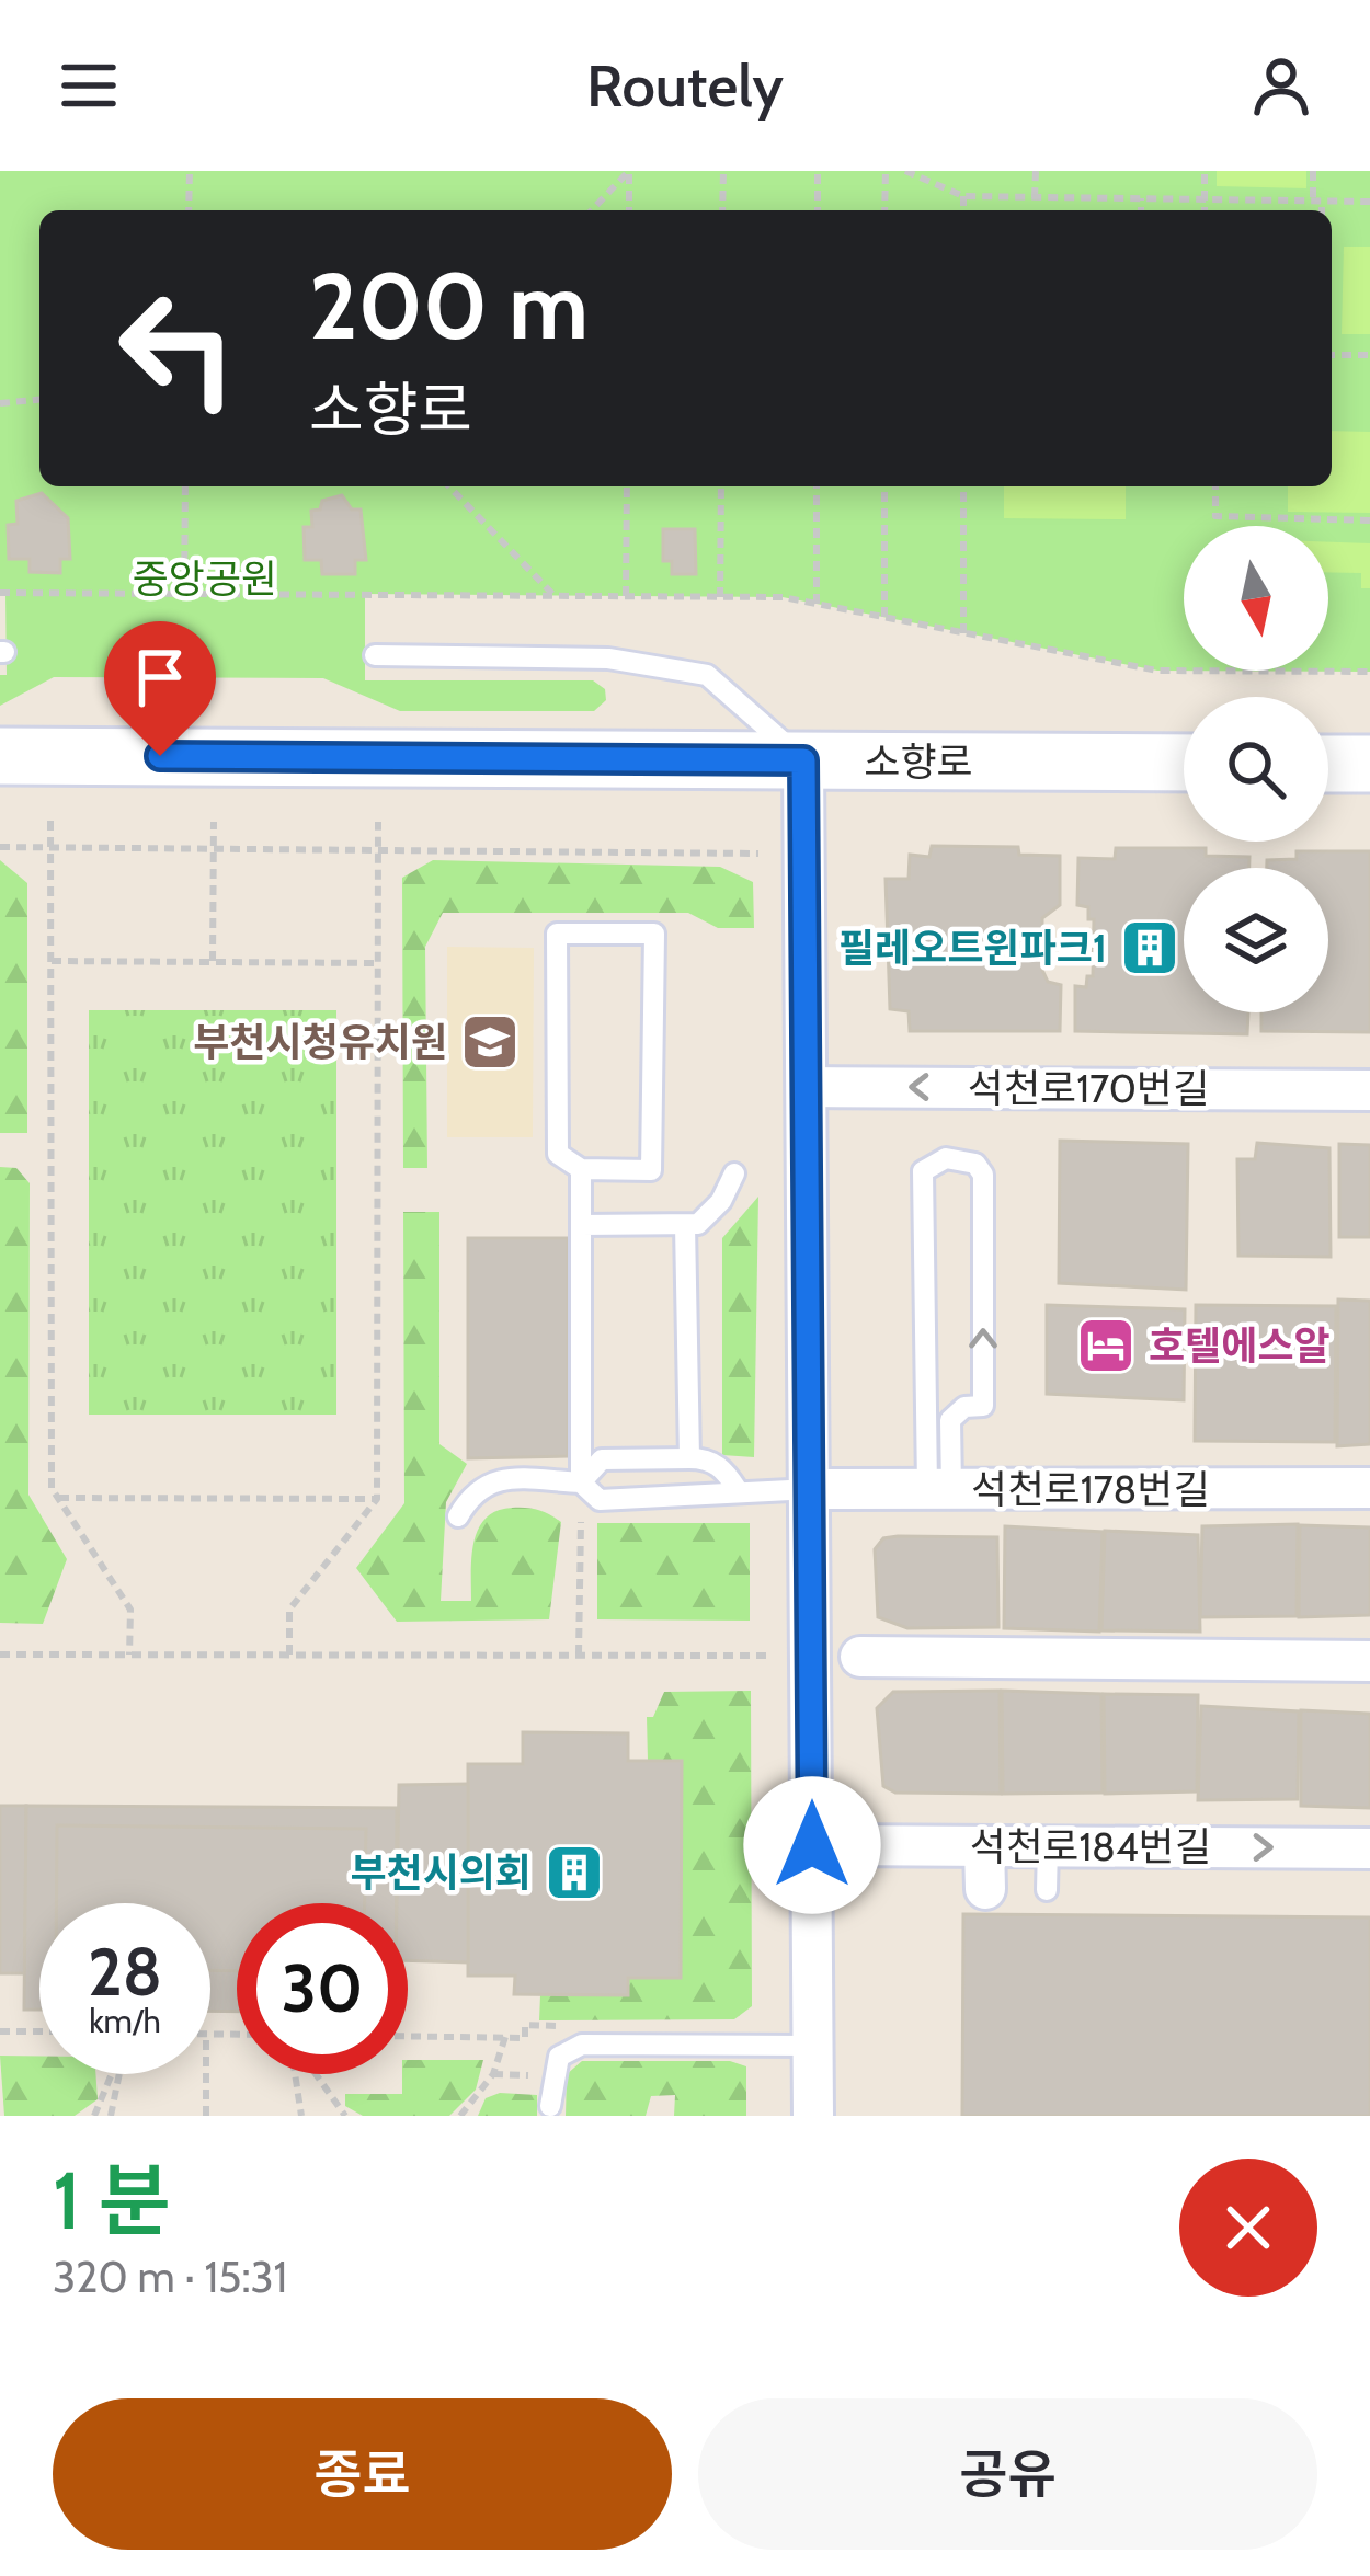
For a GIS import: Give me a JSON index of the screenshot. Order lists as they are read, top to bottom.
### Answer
{
  "streets": {
    "street": [
      "소향로",
      "석천로170번길",
      "석천로178번길",
      "석천로184번길"
    ]
  },
  "one_way": ["석천로170번길"],
  "parks": ["중앙공원"],
  "places": {
    "building": ["필레오트윈파크1", "부천시의회"],
    "school or university": ["부천시청유치원"],
    "hotel": ["호텔에스알"]
  },
  "north": "bottom",
  "page": {
    "header": "Routely",
    "turn": ["200 m", "소향로"],
    "speed": "28 km/h",
    "limit": "30",
    "heading": ["1 분", "320 m · 15:31"],
    "buttons": ["종료", "공유"]
  }
}
